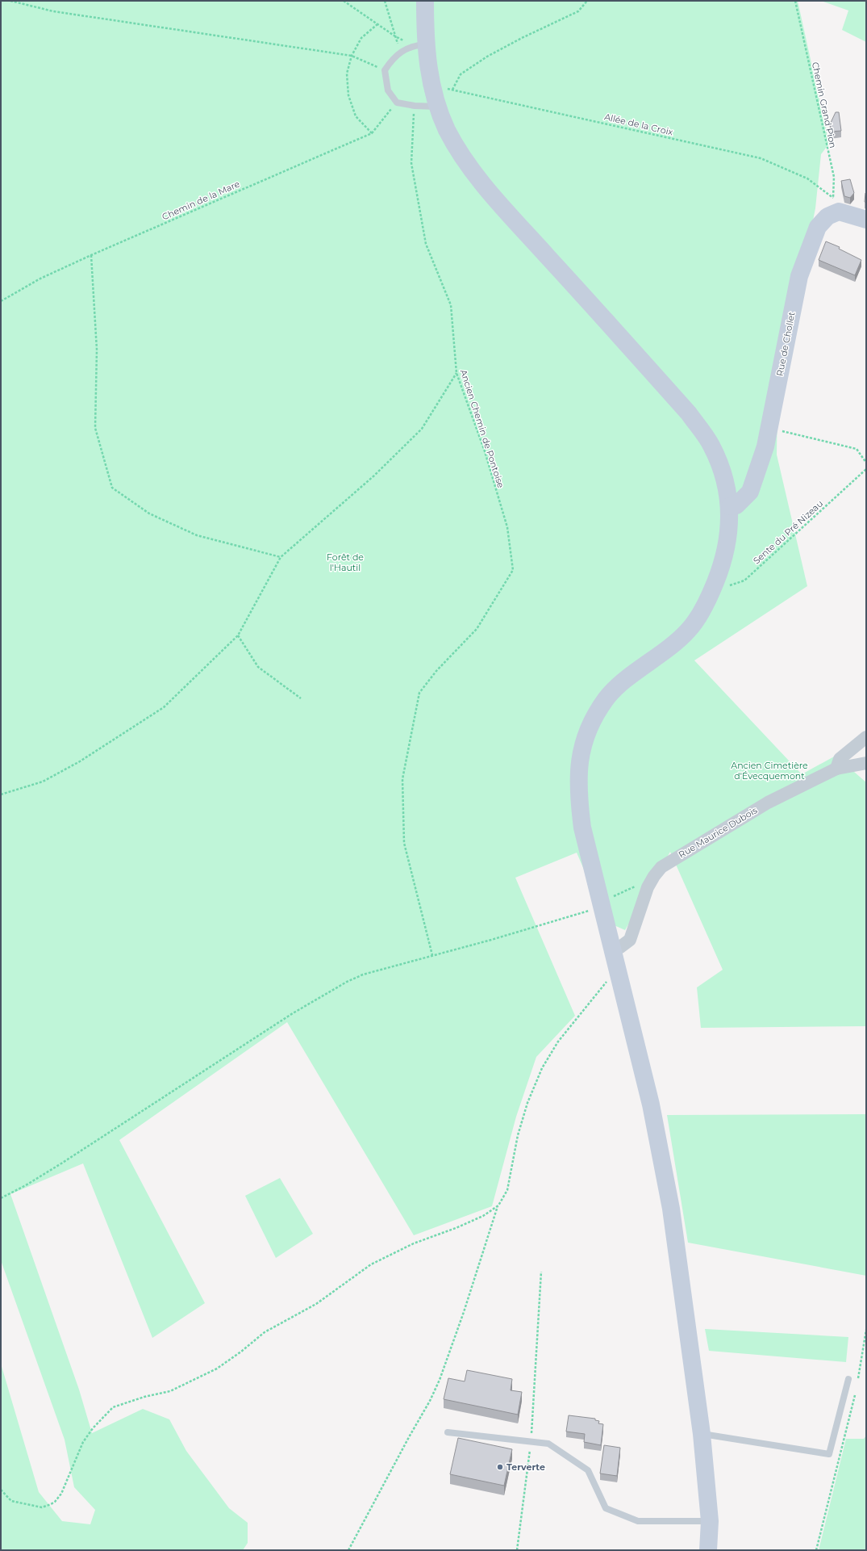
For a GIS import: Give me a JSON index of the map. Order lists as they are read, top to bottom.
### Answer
{
  "streets": {
    "main road": ["Rue de Chollet"],
    "street": ["Rue Maurice Dubois"],
    "path": [
      "Chemin Grand Pion",
      "Allée de la Croix",
      "Chemin de la Mare",
      "Ancien Chemin de Pontoise",
      "Sente du Pré Nizeau"
    ]
  },
  "crossings": [
    ["Chemin Grand Pion", "Allée de la Croix"],
    ["Chemin Grand Pion", "Rue de Chollet"],
    ["Allée de la Croix", "Rue de Chollet"]
  ],
  "parks": ["Forêt de l'Hautil", "Ancien Cimetière d'Évecquemont"],
  "places": ["Terverte"]
}
